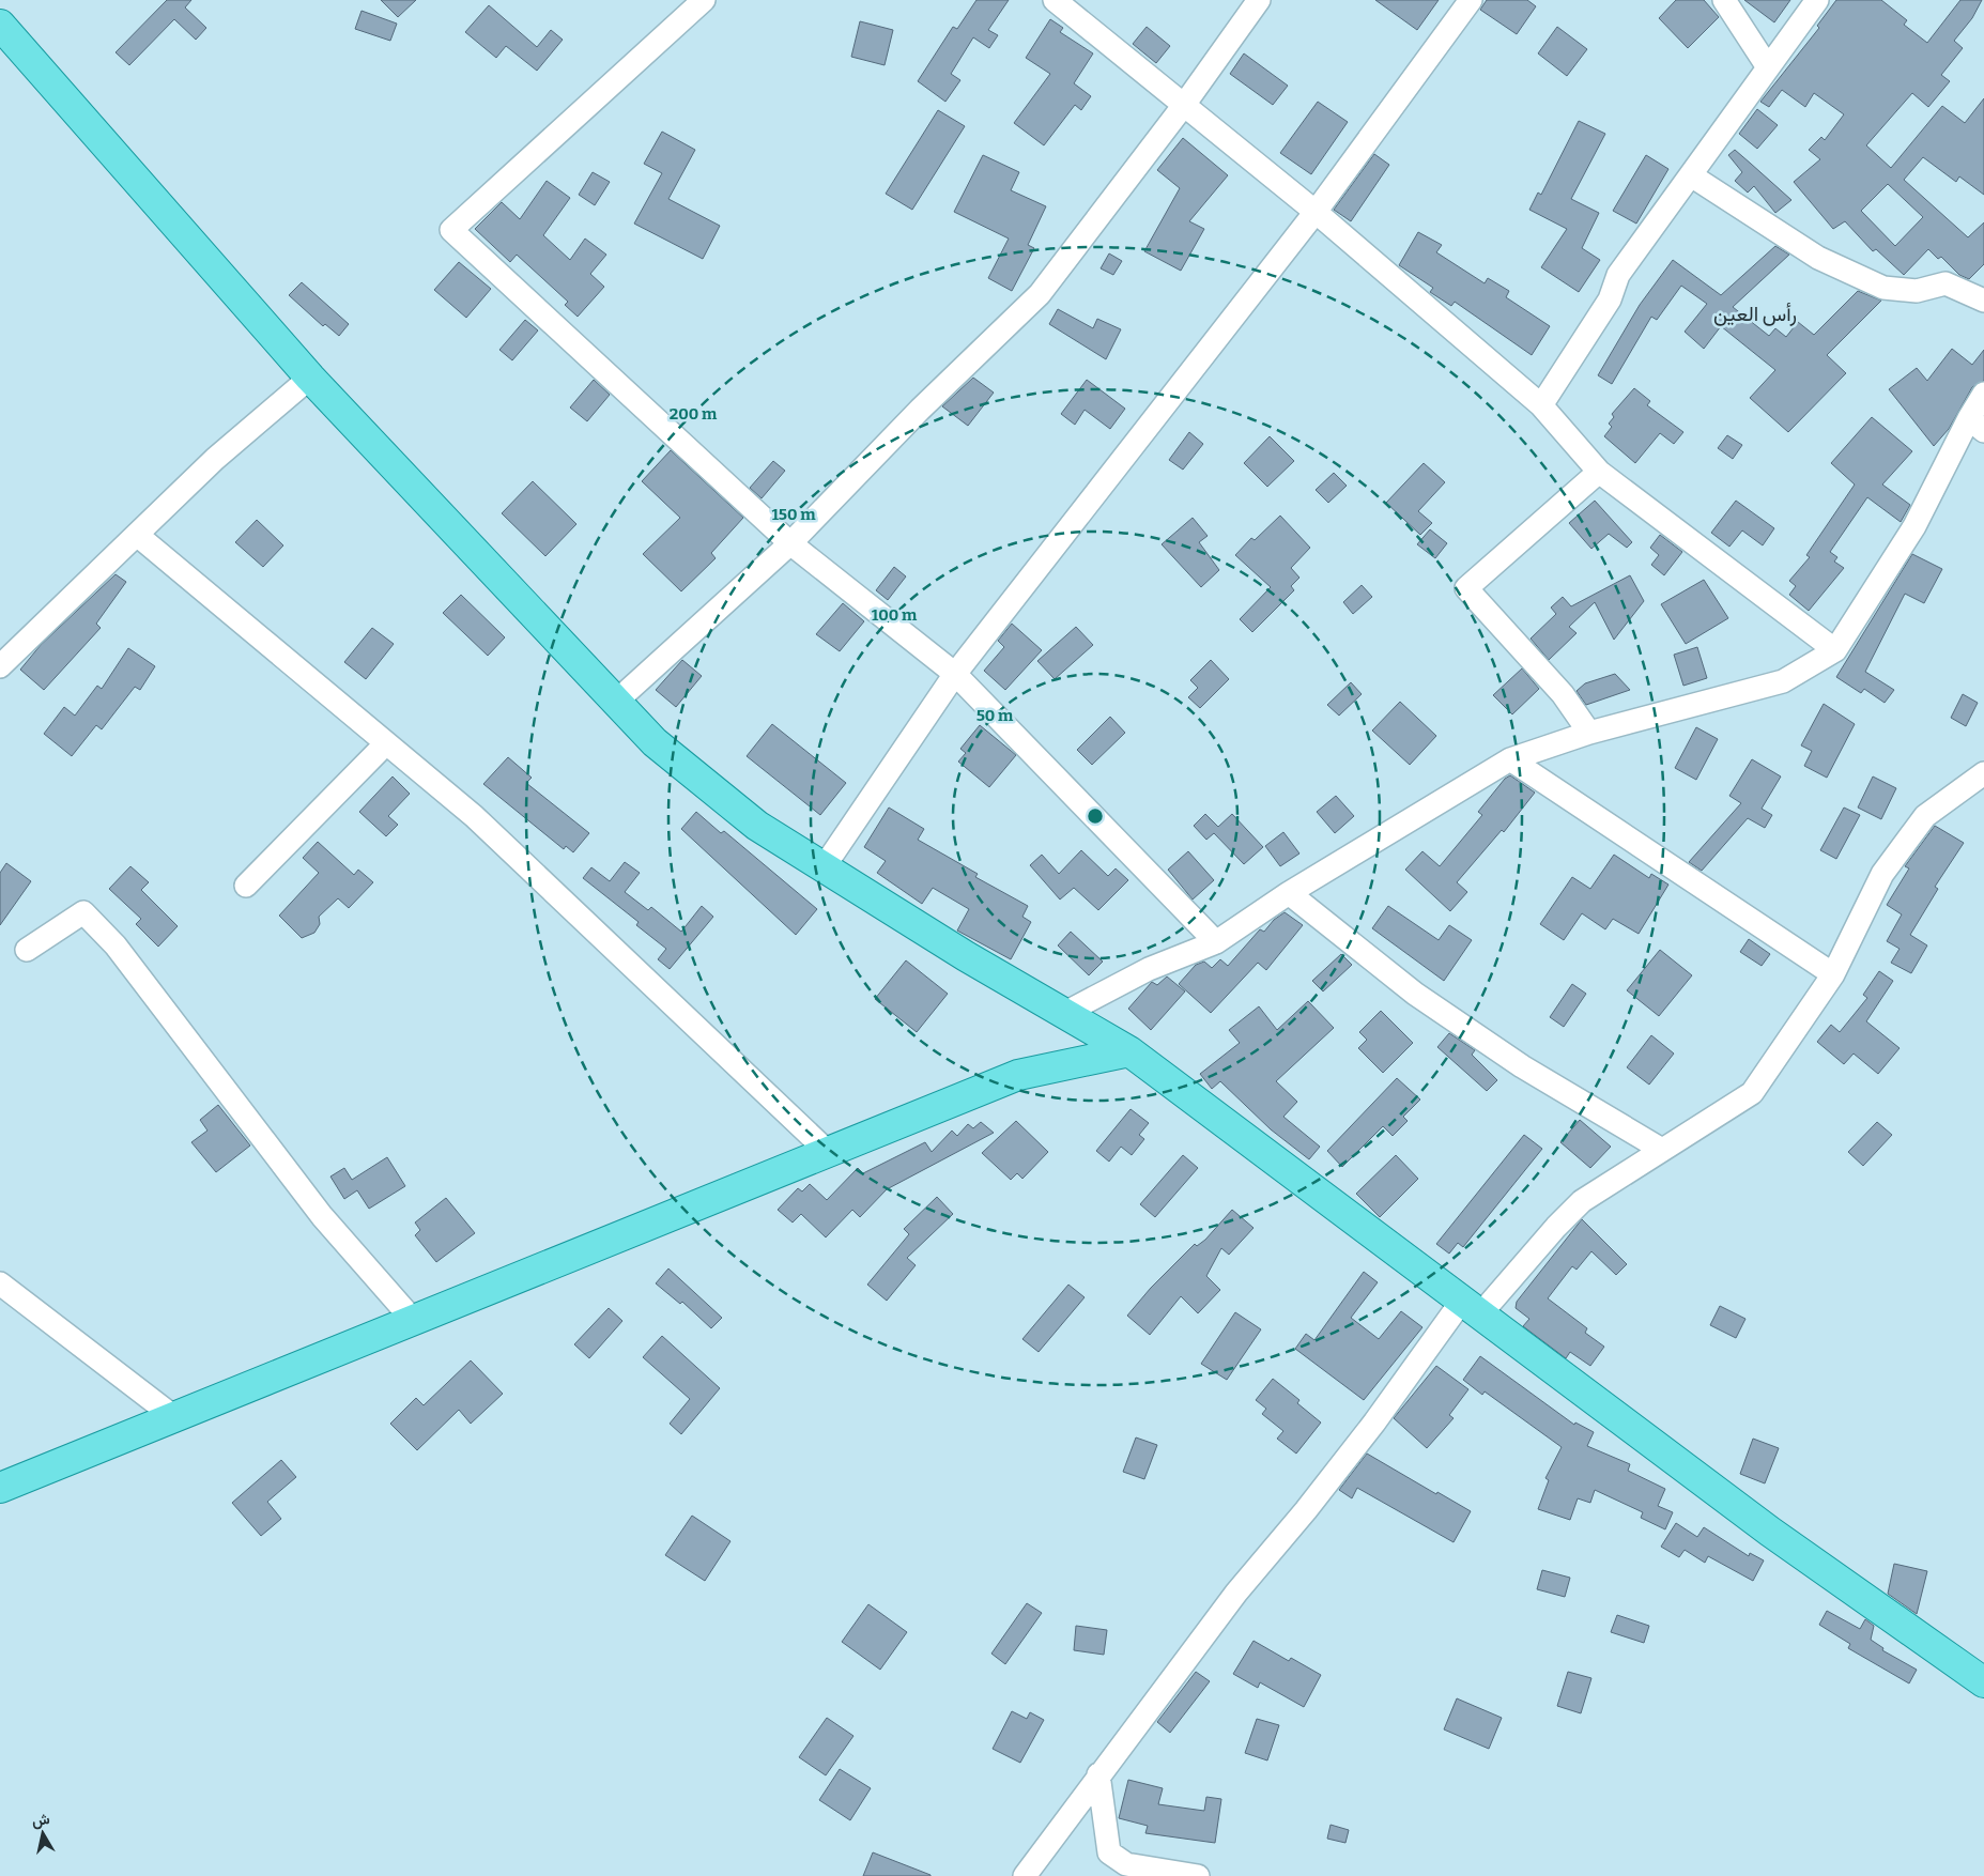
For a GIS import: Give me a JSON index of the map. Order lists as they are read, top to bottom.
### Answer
{
  "districts": ["رأس العين"],
  "north": "top",
  "rings": [
    "200 m",
    "150 m",
    "100 m",
    "50 m"
  ]
}
